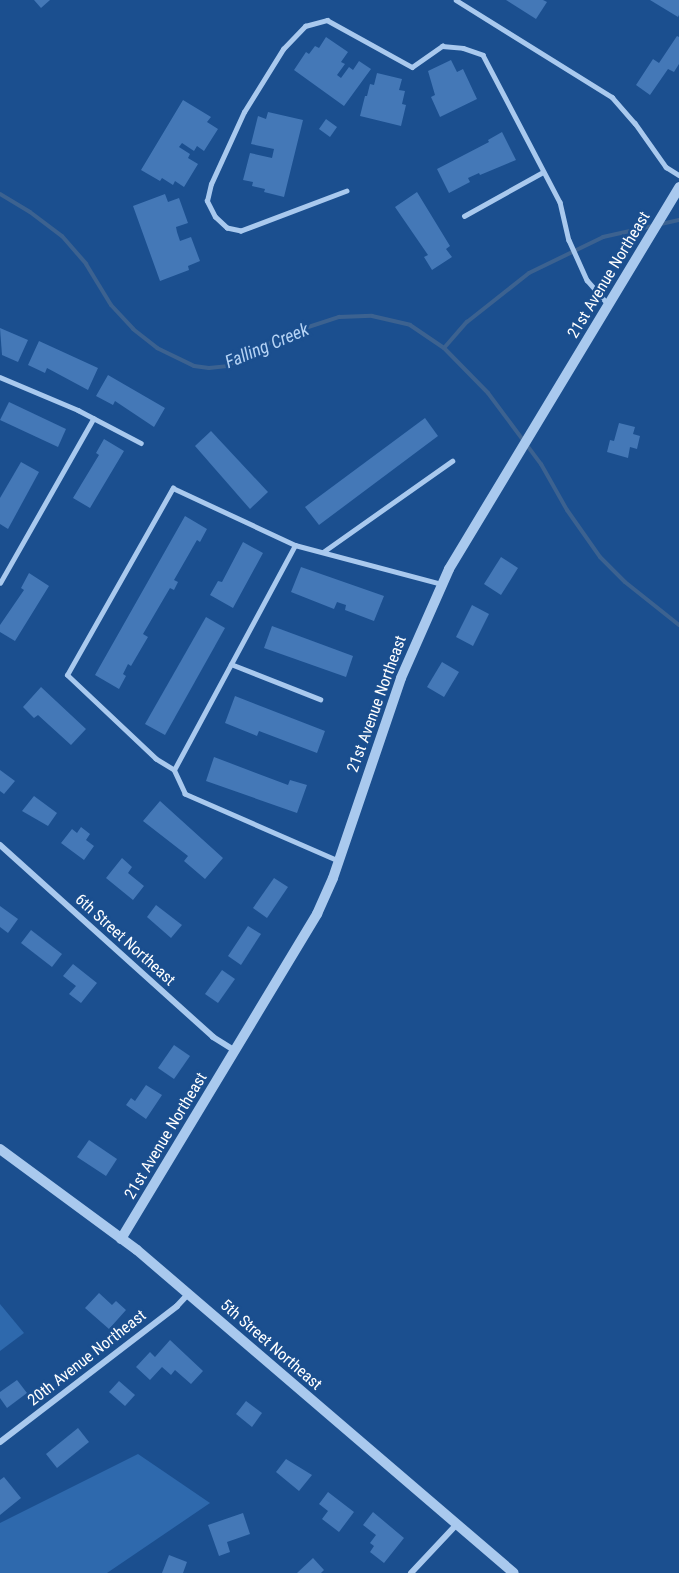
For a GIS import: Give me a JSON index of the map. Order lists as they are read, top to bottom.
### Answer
{
  "streets": {
    "street": [
      "21st Avenue Northeast",
      "6th Street Northeast",
      "5th Street Northeast",
      "20th Avenue Northeast"
    ]
  },
  "crossings": [
    ["21st Avenue Northeast", "6th Street Northeast"],
    ["21st Avenue Northeast", "5th Street Northeast"],
    ["5th Street Northeast", "20th Avenue Northeast"]
  ],
  "water": ["Falling Creek"]
}
